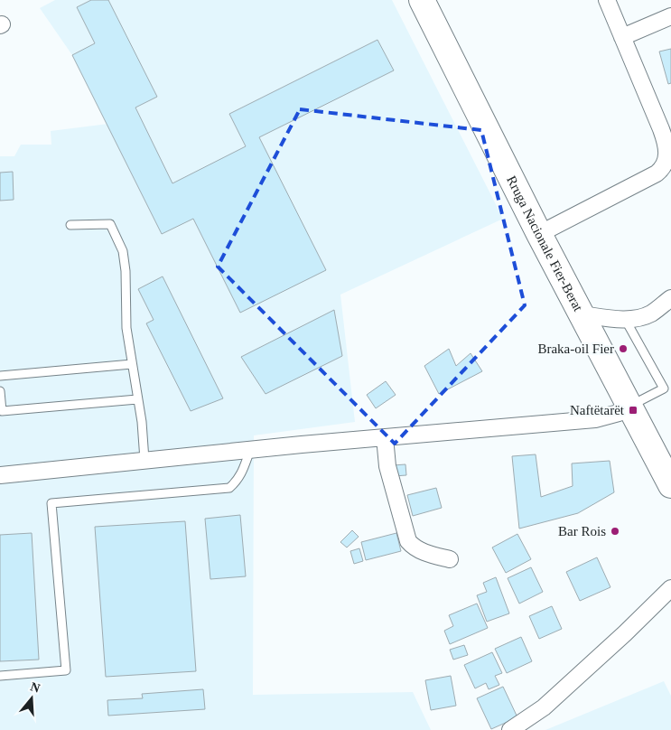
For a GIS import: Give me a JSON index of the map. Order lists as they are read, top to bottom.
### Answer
{
  "streets": {
    "main road": ["Rruga Nacionale Fier-Berat"]
  },
  "places": {
    "other": ["Braka-oil Fier", "Bar Rois"],
    "transit": ["Naftëtarët"]
  },
  "north": "top"
}
